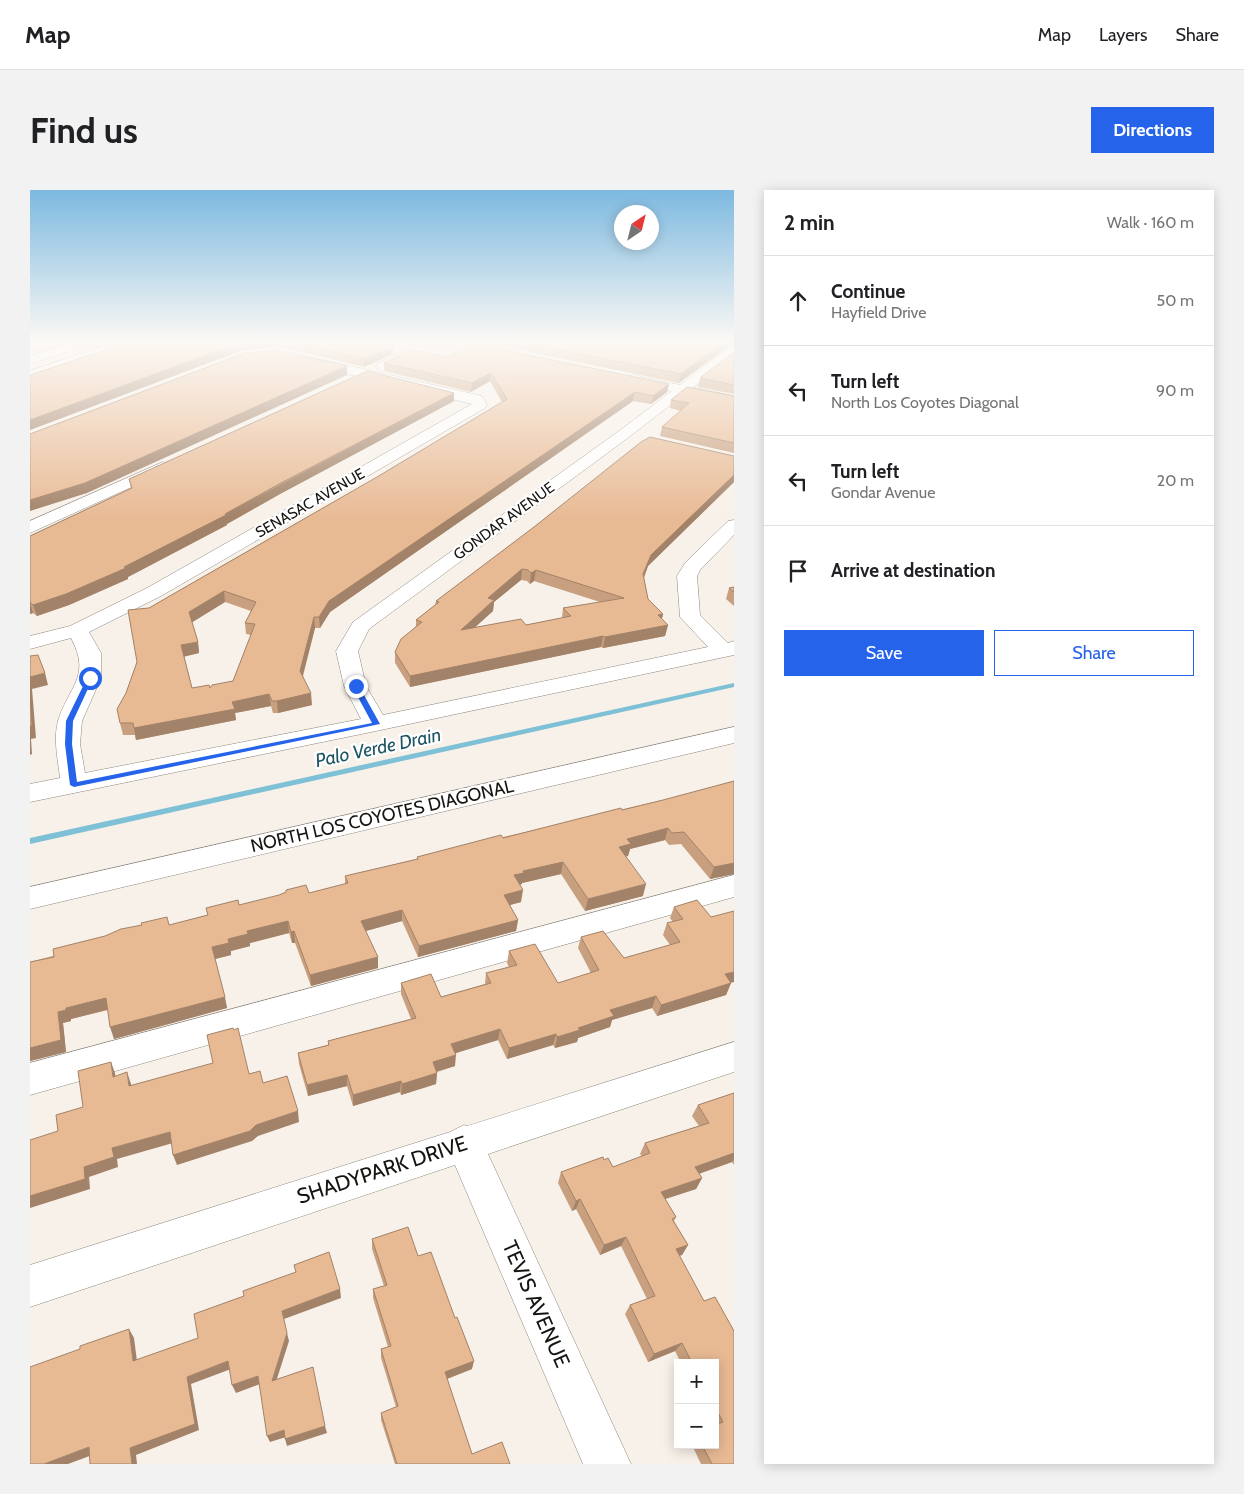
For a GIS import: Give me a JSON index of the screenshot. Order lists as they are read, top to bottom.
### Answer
{
  "streets": {
    "street": [
      "SENASAC AVENUE",
      "GONDAR AVENUE",
      "NORTH LOS COYOTES DIAGONAL",
      "SHADYPARK DRIVE",
      "TEVIS AVENUE"
    ]
  },
  "crossings": [
    ["SHADYPARK DRIVE", "TEVIS AVENUE"]
  ],
  "water": ["Palo Verde Drain"],
  "north": "top right",
  "page": {
    "header": "Map",
    "nav": ["Map", "Layers", "Share"],
    "buttons": [
      "Directions",
      ["Save", "Share"]
    ],
    "title": "Find us",
    "heading": ["2 min", "Walk · 160 m"],
    "list": [
      ["Continue", "Hayfield Drive", "50 m"],
      ["Turn left", "North Los Coyotes Diagonal", "90 m"],
      ["Turn left", "Gondar Avenue", "20 m"],
      "Arrive at destination"
    ],
    "map_buttons": ["+", "−"]
  }
}
